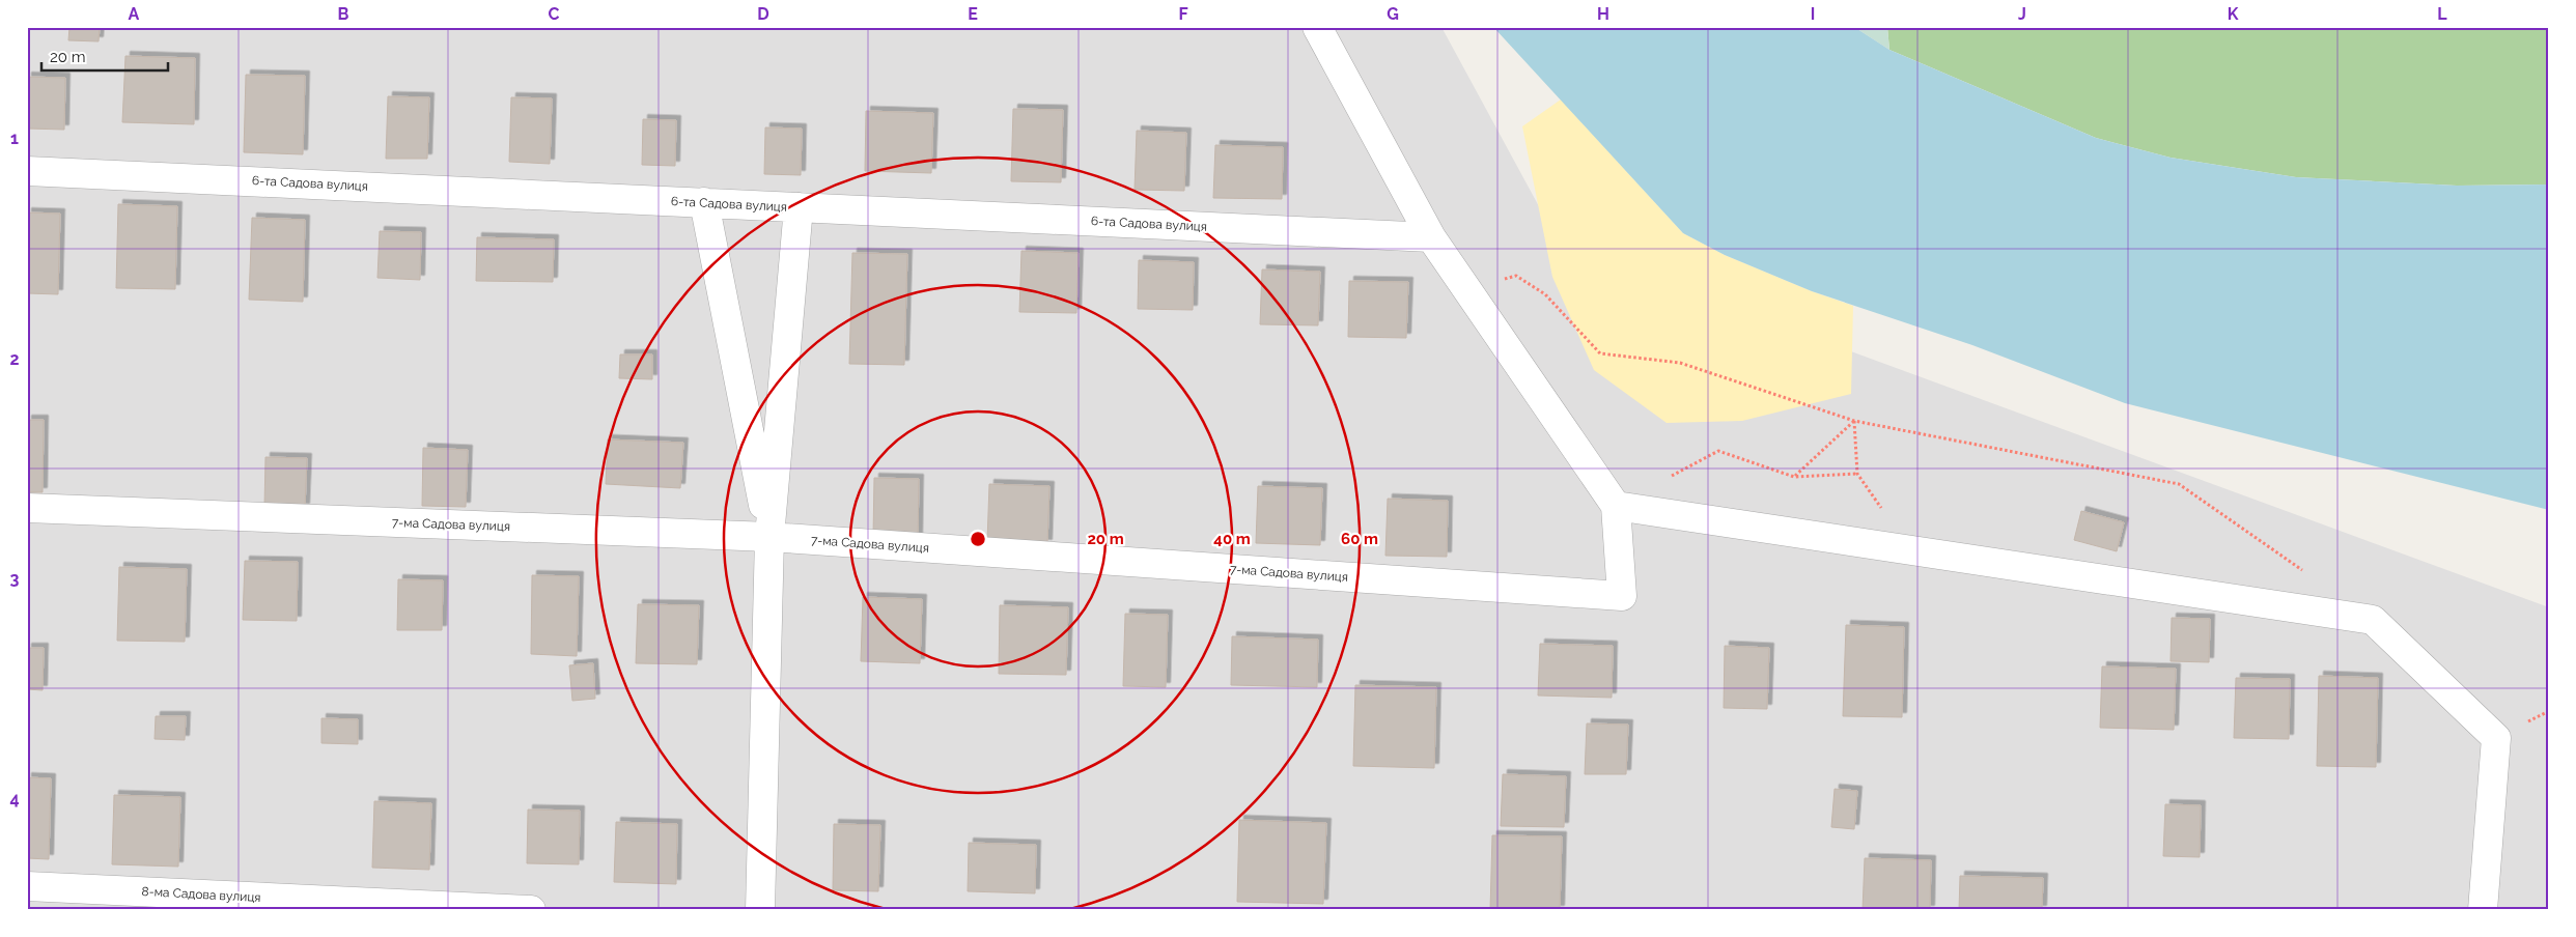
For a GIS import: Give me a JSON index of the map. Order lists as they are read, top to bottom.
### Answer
{
  "streets": {
    "street": ["6-та Садова вулиця", "7-ма Садова вулиця", "8-ма Садова вулиця"]
  },
  "scale_bar": "20 m",
  "grid": {
    "columns": [
      "A",
      "B",
      "C",
      "D",
      "E",
      "F",
      "G",
      "H",
      "I",
      "J",
      "K",
      "L"
    ],
    "rows": [
      "1",
      "2",
      "3",
      "4"
    ]
  },
  "rings": ["20 m", "40 m", "60 m"]
}
